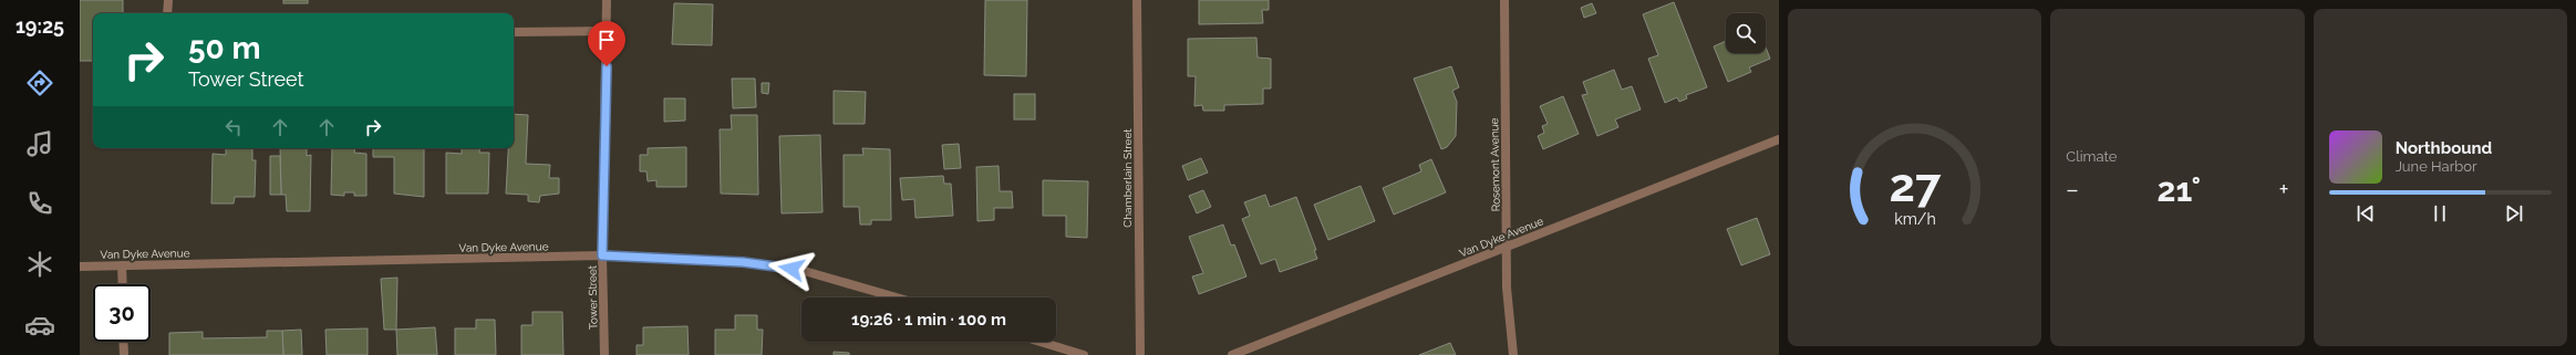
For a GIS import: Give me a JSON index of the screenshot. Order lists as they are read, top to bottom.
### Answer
{
  "streets": {
    "street": [
      "Rosemont Avenue",
      "Chamberlain Street",
      "Van Dyke Avenue",
      "Tower Street"
    ]
  },
  "crossings": [
    ["Rosemont Avenue", "Van Dyke Avenue"],
    ["Van Dyke Avenue", "Tower Street"]
  ],
  "page": {
    "tabs": "19:25",
    "tile": "Climate",
    "turn": ["50 m", "Tower Street"],
    "song": ["Northbound", "June Harbor"],
    "heat": ["−", "21°", "+"],
    "limit": "30",
    "trip": "19:26 · 1 min · 100 m",
    "gauge": ["27", "km/h"]
  }
}
